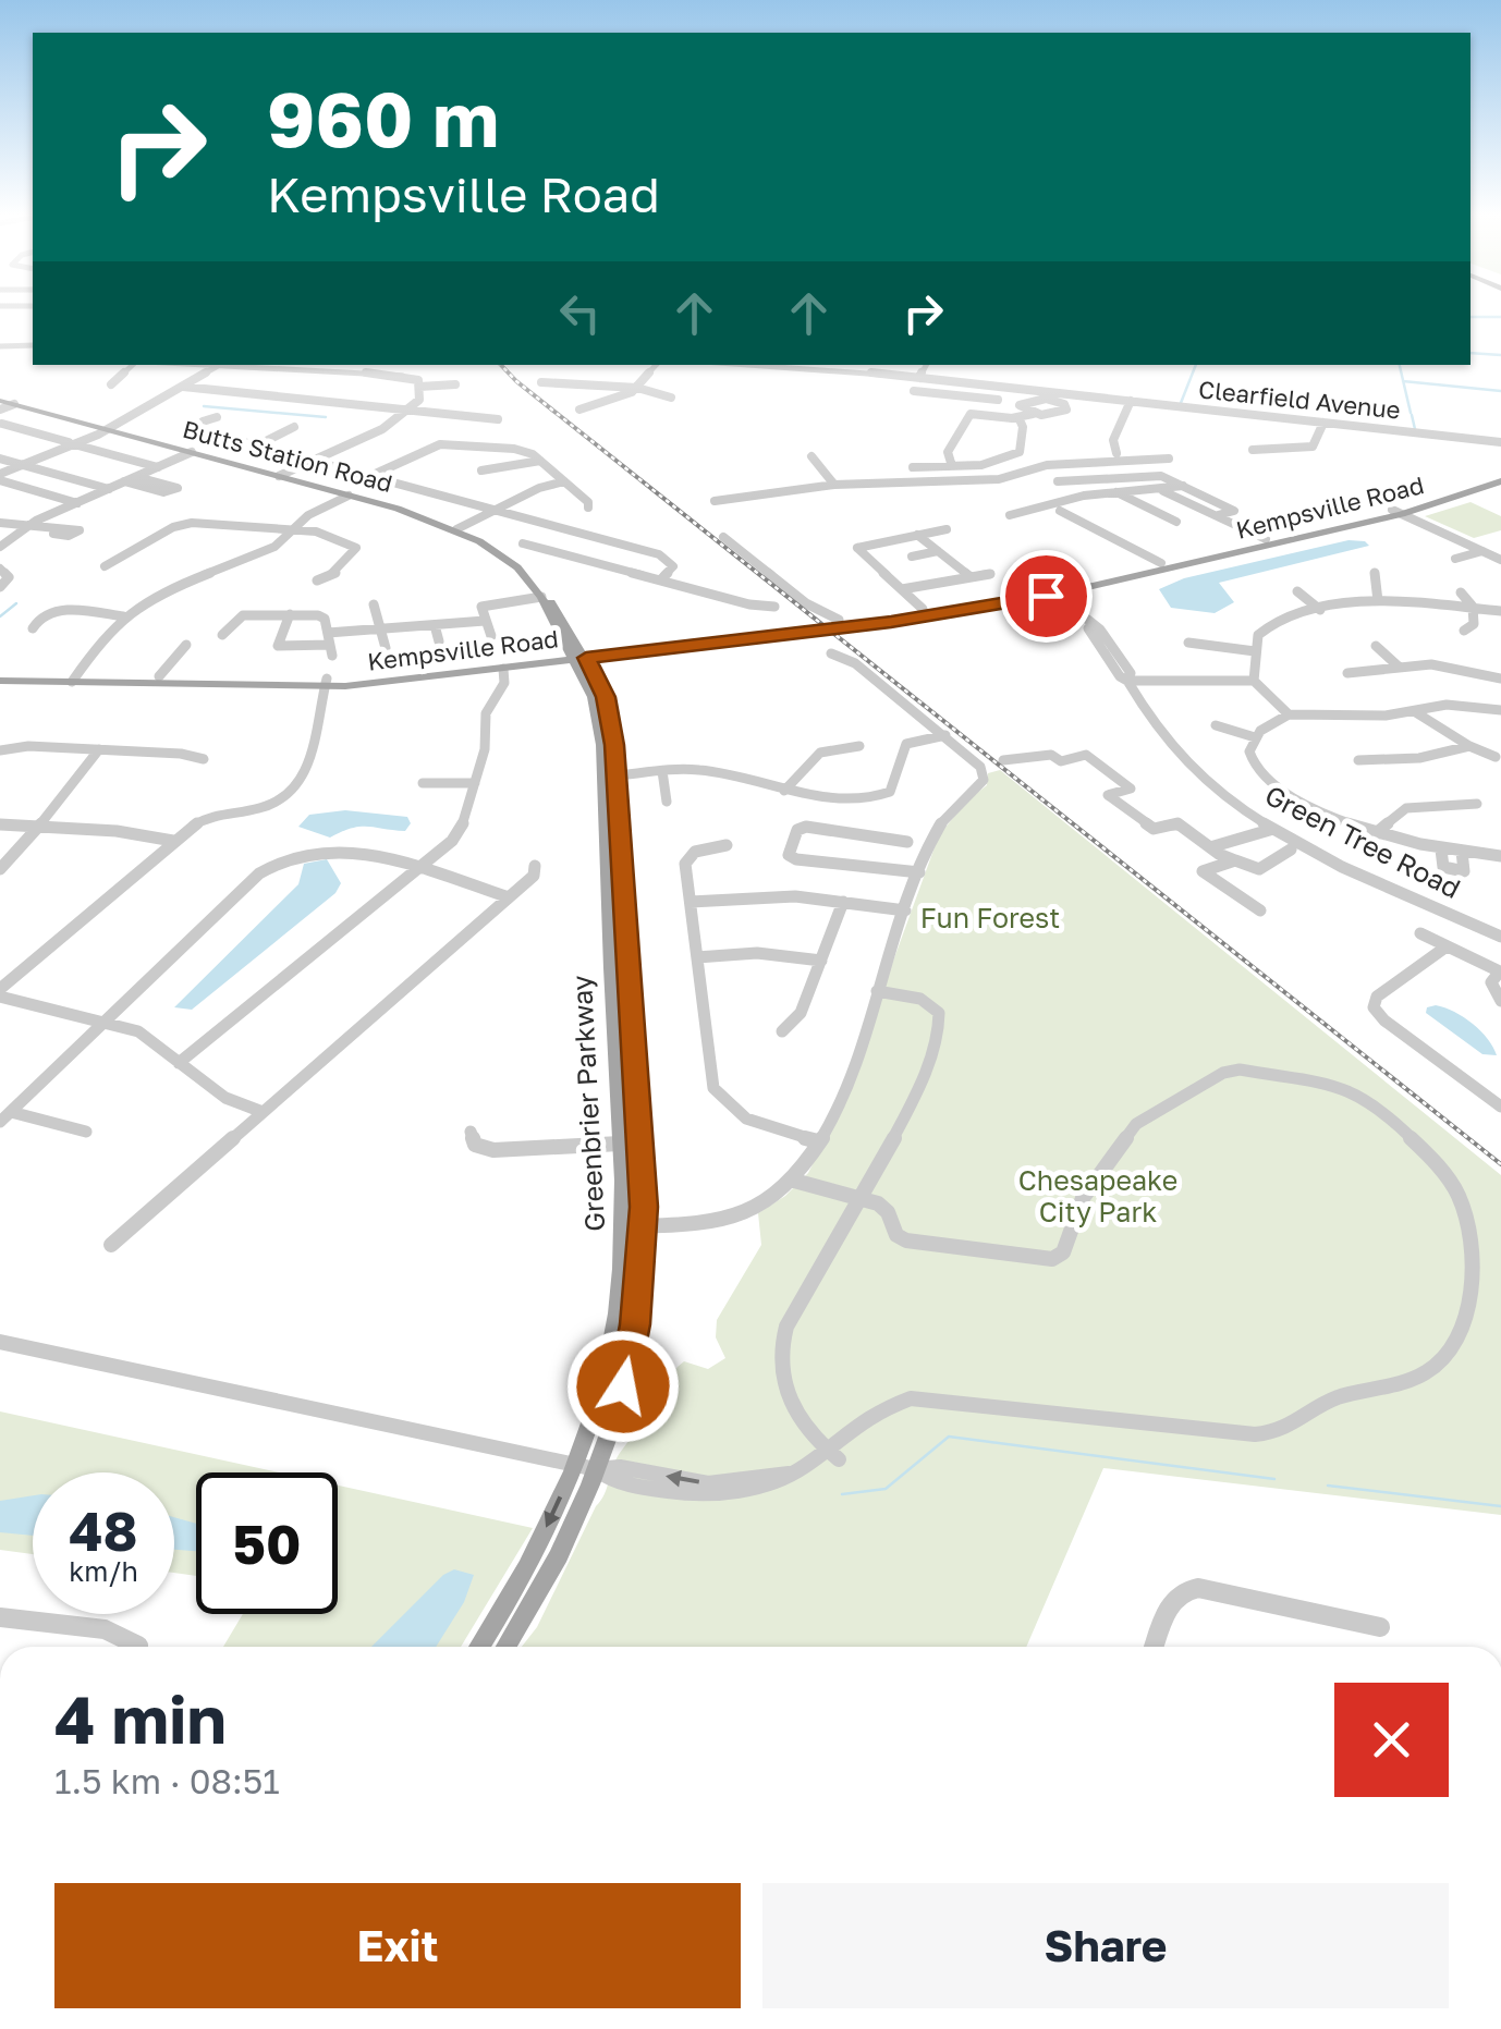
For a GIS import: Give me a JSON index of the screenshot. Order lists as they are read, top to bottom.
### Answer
{
  "streets": {
    "main road": ["Butts Station Road", "Kempsville Road", "Greenbrier Parkway"],
    "street": ["Clearfield Avenue", "Green Tree Road"]
  },
  "crossings": [
    ["Butts Station Road", "Kempsville Road"],
    ["Butts Station Road", "Greenbrier Parkway"],
    ["Kempsville Road", "Green Tree Road"],
    ["Kempsville Road", "Greenbrier Parkway"]
  ],
  "parks": ["Fun Forest", "Chesapeake City Park"],
  "page": {
    "turn": ["960 m", "Kempsville Road"],
    "speed": "48 km/h",
    "limit": "50",
    "heading": ["4 min", "1.5 km · 08:51"],
    "buttons": ["Exit", "Share"]
  }
}
